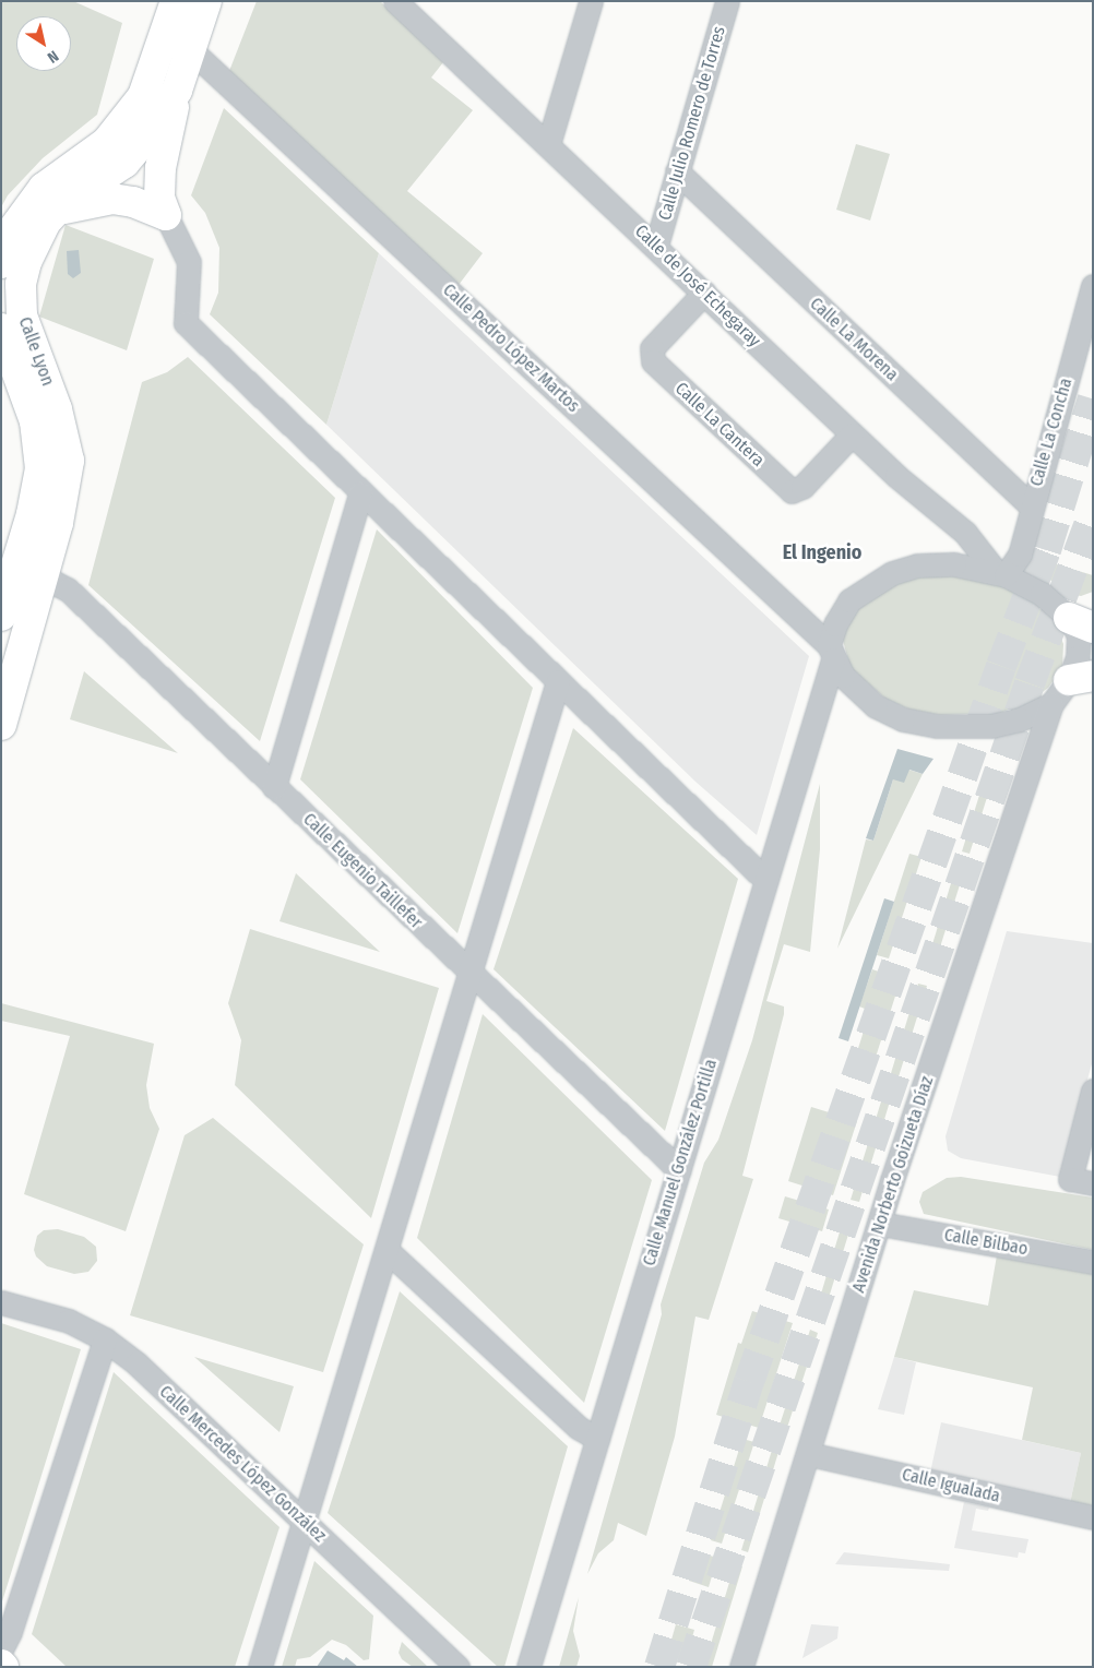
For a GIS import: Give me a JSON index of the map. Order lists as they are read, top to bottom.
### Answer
{
  "streets": {
    "street": [
      "Calle Julio Romero de Torres",
      "Calle de José Echegaray",
      "Calle La Morena",
      "Calle Pedro López Martos",
      "Calle Lyon",
      "Calle La Cantera",
      "Calle La Concha",
      "Calle Eugenio Taillefer",
      "Calle Manuel González Portilla",
      "Avenida Norberto Goizueta Díaz",
      "Calle Bilbao",
      "Calle Mercedes López González",
      "Calle Igualada"
    ]
  },
  "crossings": [
    ["Calle Julio Romero de Torres", "Calle de José Echegaray"],
    ["Calle Julio Romero de Torres", "Calle La Morena"],
    ["Calle de José Echegaray", "Calle La Cantera"],
    ["Calle de José Echegaray", "Calle La Concha"],
    ["Calle de José Echegaray", "Calle Manuel González Portilla"],
    ["Calle La Morena", "Calle La Concha"],
    ["Calle Pedro López Martos", "Calle Lyon"],
    ["Calle Pedro López Martos", "Calle Manuel González Portilla"],
    ["Calle Pedro López Martos", "Avenida Norberto Goizueta Díaz"],
    ["Calle Lyon", "Calle Eugenio Taillefer"],
    ["Calle La Concha", "Calle Manuel González Portilla"],
    ["Calle Eugenio Taillefer", "Calle Manuel González Portilla"],
    ["Avenida Norberto Goizueta Díaz", "Calle Bilbao"],
    ["Avenida Norberto Goizueta Díaz", "Calle Igualada"]
  ],
  "districts": ["El Ingenio"],
  "north": "bottom right"
}
